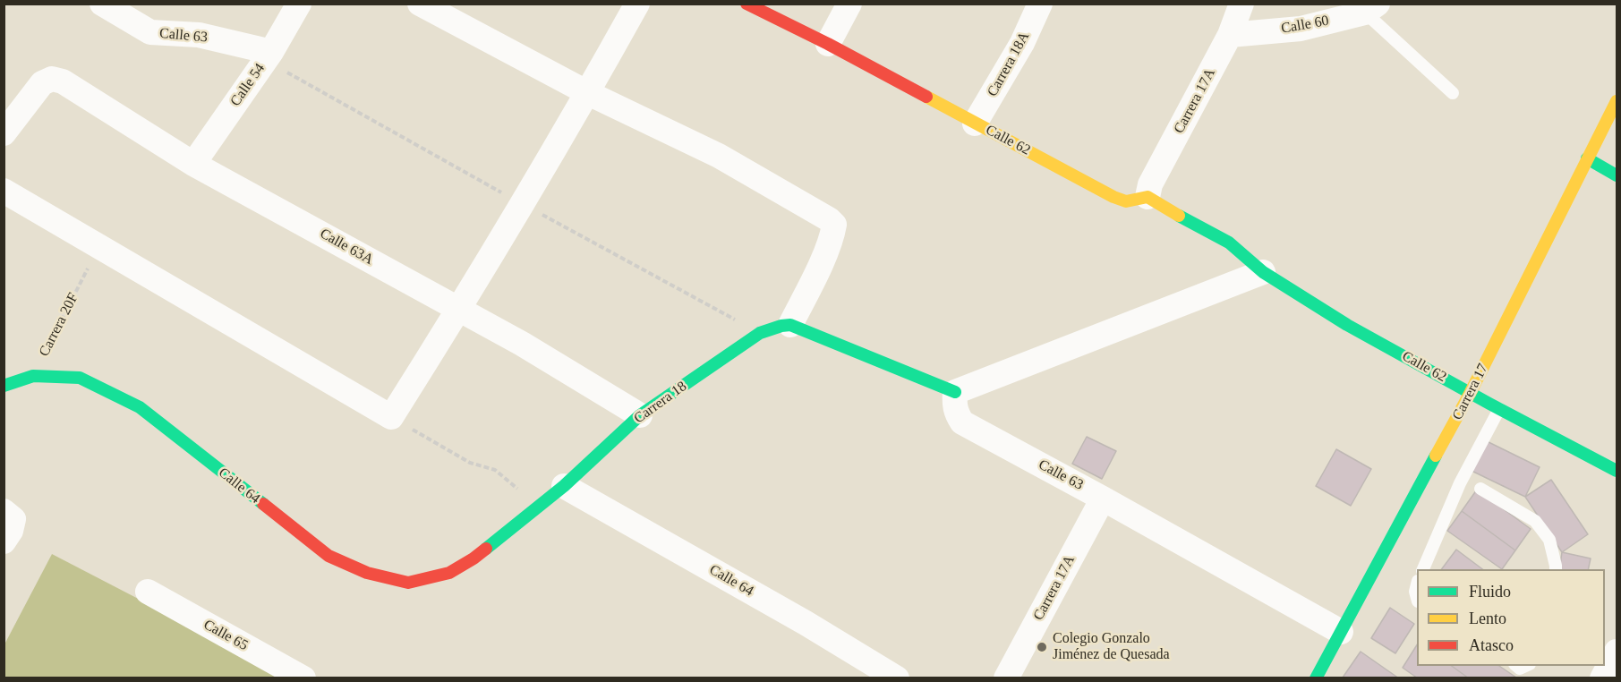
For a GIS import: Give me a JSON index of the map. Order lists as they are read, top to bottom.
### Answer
{
  "streets": {
    "street": [
      "Calle 60",
      "Calle 63",
      "Carrera 18A",
      "Calle 54",
      "Carrera 17A",
      "Calle 62",
      "Calle 63A",
      "Carrera 17",
      "Carrera 18",
      "Calle 64",
      "Calle 65"
    ],
    "path": ["Carrera 20F"]
  },
  "crossings": [
    ["Calle 60", "Carrera 17A"],
    ["Calle 63", "Calle 54"],
    ["Calle 63", "Carrera 17A"],
    ["Calle 63", "Carrera 17"],
    ["Carrera 18A", "Calle 62"],
    ["Calle 54", "Calle 63A"],
    ["Carrera 17A", "Calle 62"],
    ["Calle 62", "Carrera 17"],
    ["Calle 63A", "Carrera 18"],
    ["Carrera 20F", "Calle 64"],
    ["Carrera 18", "Calle 64"]
  ],
  "places": ["Colegio Gonzalo Jiménez de Quesada"],
  "legend": ["Fluido", "Lento", "Atasco"]
}
